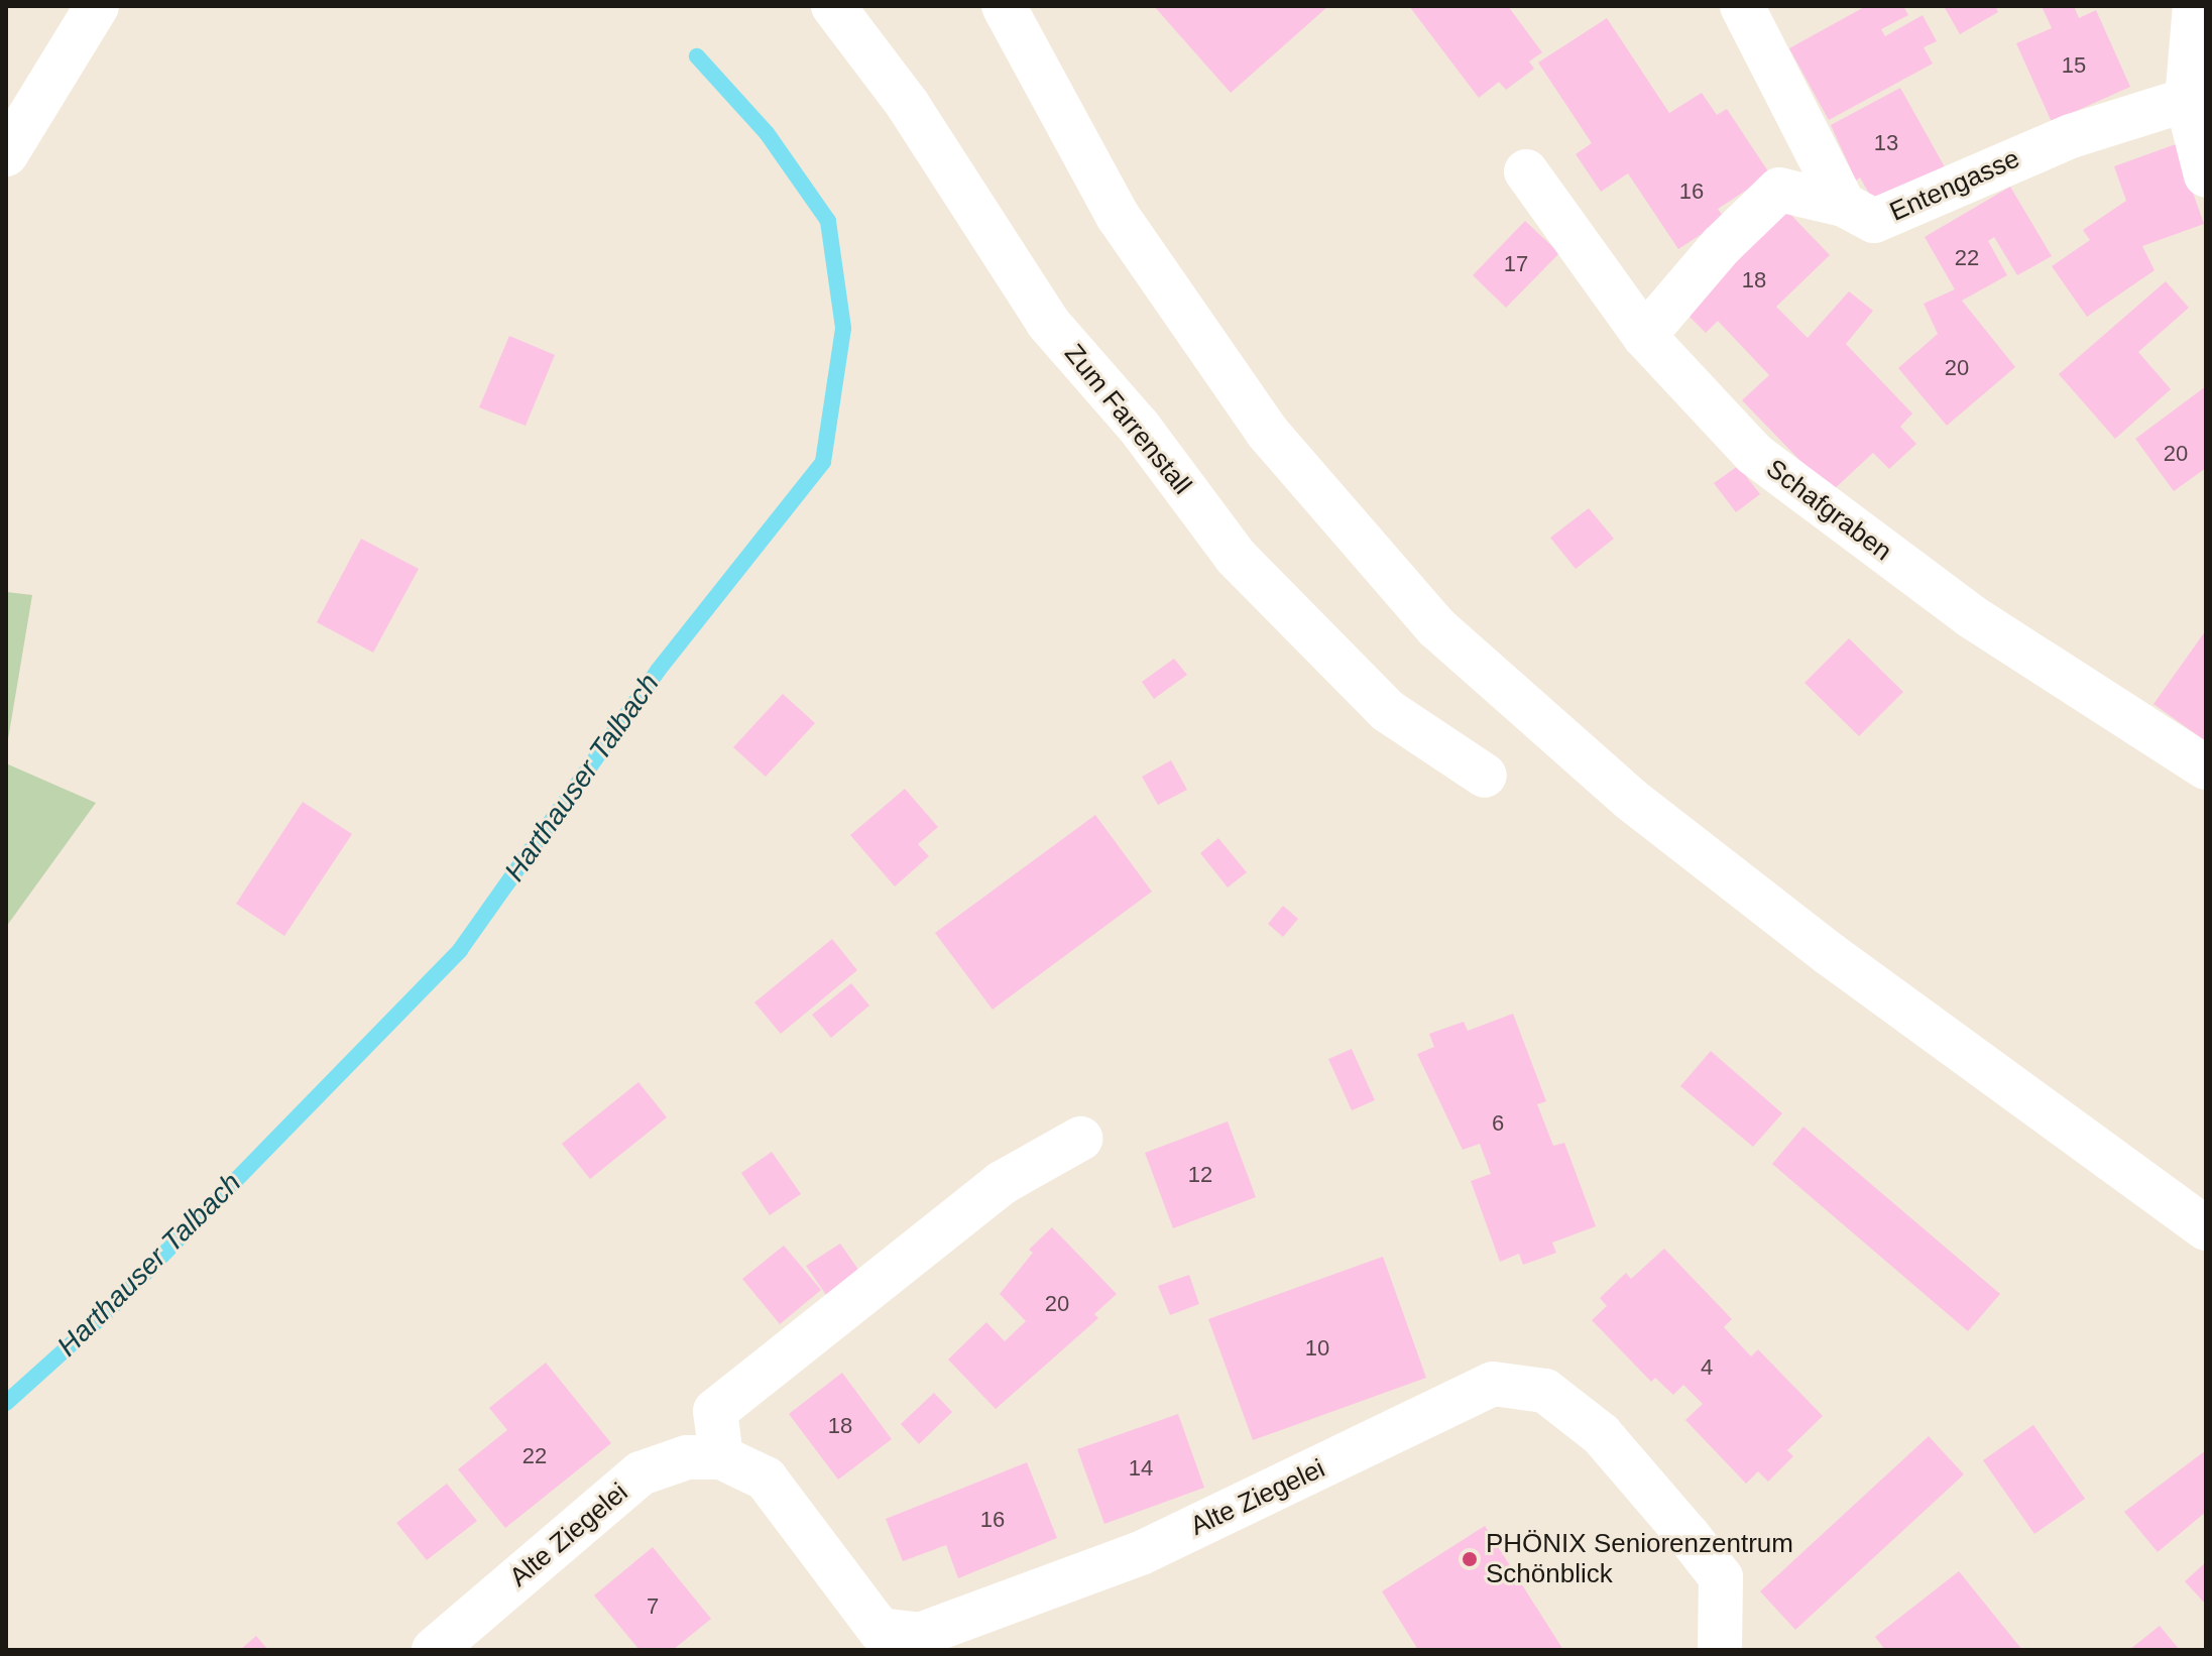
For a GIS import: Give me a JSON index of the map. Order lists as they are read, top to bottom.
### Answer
{
  "streets": {
    "street": [
      "Entengasse",
      "Zum Farrenstall",
      "Schafgraben",
      "Alte Ziegelei"
    ]
  },
  "water": ["Harthauser Talbach"],
  "places": ["PHÖNIX Seniorenzentrum Schönblick"],
  "house_numbers": [
    "15",
    "13",
    "16",
    "22",
    "17",
    "18",
    "20",
    "20",
    "6",
    "12",
    "20",
    "10",
    "4",
    "18",
    "22",
    "14",
    "16",
    "7"
  ]
}
